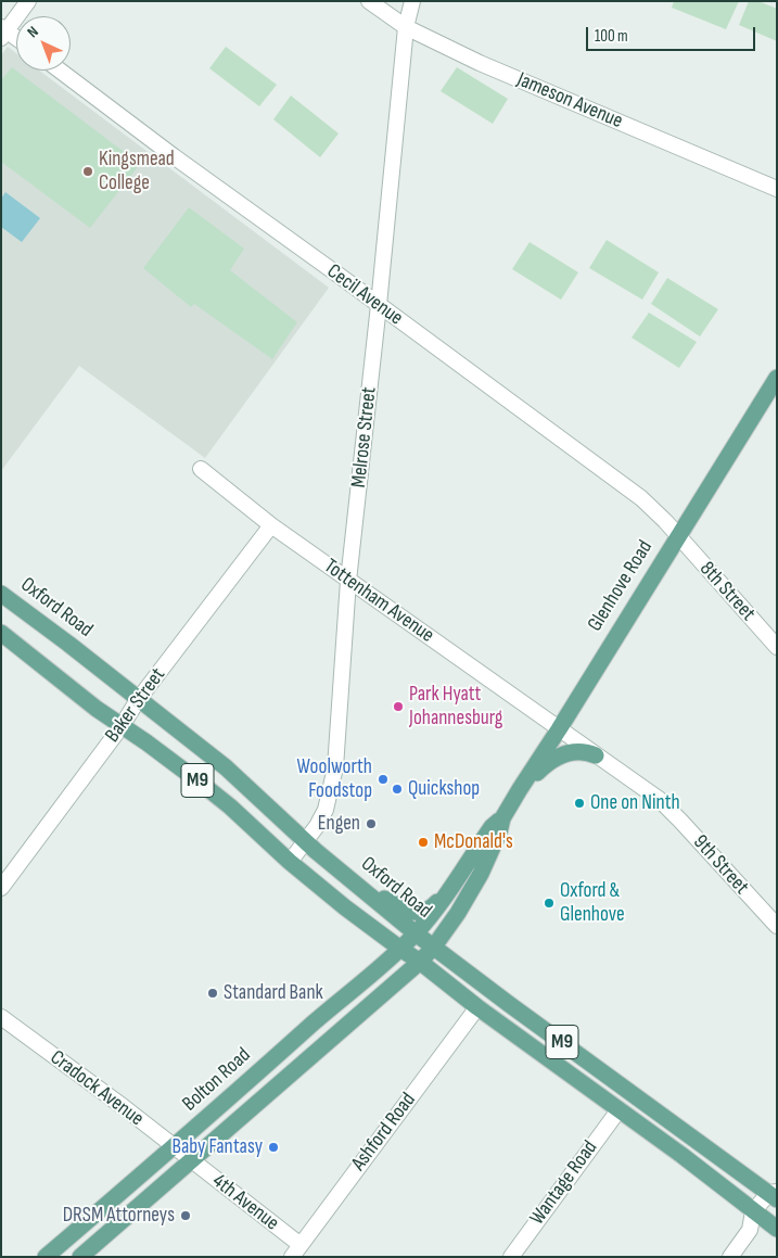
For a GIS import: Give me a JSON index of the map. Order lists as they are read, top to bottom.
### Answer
{
  "streets": {
    "main road": [
      "Glenhove Road",
      "Oxford Road",
      "M9",
      "Bolton Road"
    ],
    "street": [
      "Jameson Avenue",
      "Cecil Avenue",
      "Melrose Street",
      "8th Street",
      "Tottenham Avenue",
      "Baker Street",
      "9th Street",
      "Cradock Avenue",
      "Ashford Road",
      "Wantage Road",
      "4th Avenue"
    ]
  },
  "crossings": [
    ["Jameson Avenue", "Melrose Street"],
    ["Cecil Avenue", "Melrose Street"],
    ["Cecil Avenue", "Glenhove Road"],
    ["Cecil Avenue", "8th Street"],
    ["Melrose Street", "Tottenham Avenue"],
    ["Melrose Street", "Oxford Road"],
    ["Melrose Street", "M9"],
    ["Glenhove Road", "8th Street"],
    ["Glenhove Road", "Tottenham Avenue"],
    ["Glenhove Road", "Oxford Road"],
    ["Glenhove Road", "9th Street"],
    ["Glenhove Road", "Bolton Road"],
    ["Tottenham Avenue", "Baker Street"],
    ["Tottenham Avenue", "9th Street"],
    ["Oxford Road", "Baker Street"],
    ["Oxford Road", "Bolton Road"],
    ["Baker Street", "M9"],
    ["M9", "Bolton Road"],
    ["M9", "Ashford Road"],
    ["M9", "Wantage Road"],
    ["Bolton Road", "Cradock Avenue"],
    ["Bolton Road", "4th Avenue"],
    ["Cradock Avenue", "4th Avenue"],
    ["Ashford Road", "4th Avenue"]
  ],
  "places": [
    "Kingsmead College",
    "Park Hyatt Johannesburg",
    "Woolworth Foodstop",
    "Quickshop",
    "One on Ninth",
    "Engen",
    "McDonald's",
    "Oxford & Glenhove",
    "Standard Bank",
    "Baby Fantasy",
    "DRSM Attorneys"
  ],
  "scale_bar": "100 m",
  "north": "top left"
}
